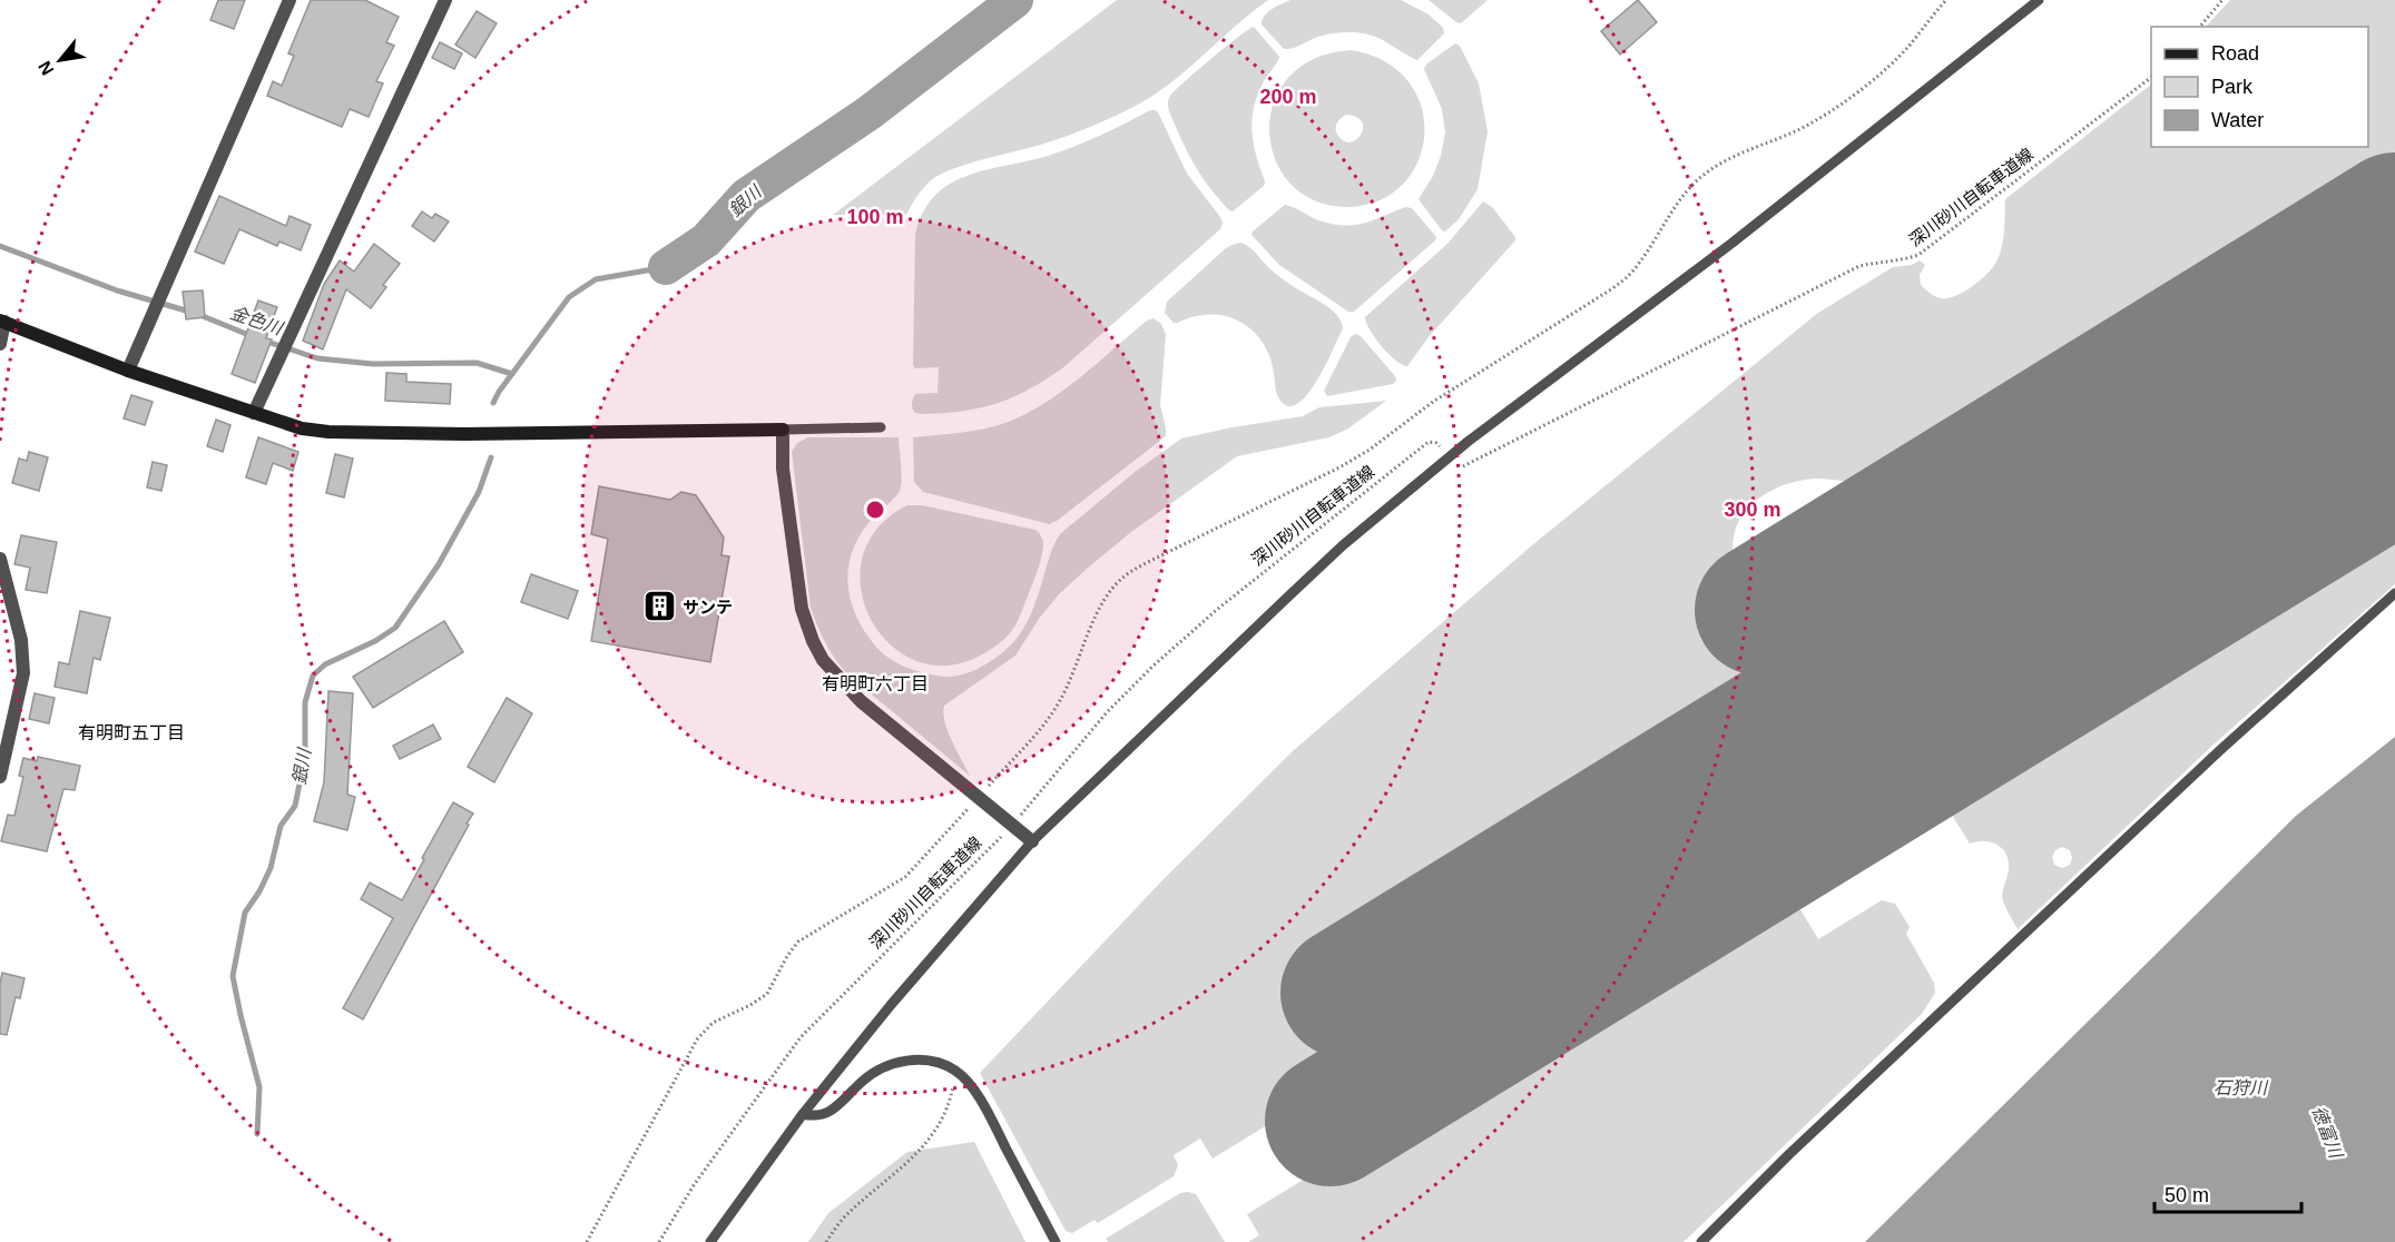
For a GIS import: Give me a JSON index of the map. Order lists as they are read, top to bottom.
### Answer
{
  "streets": {
    "path": ["深川砂川自転車道線"]
  },
  "districts": ["有明町六丁目", "有明町五丁目"],
  "water": [
    "銀川",
    "金色川",
    "石狩川",
    "徳富川"
  ],
  "places": {
    "building": ["サンテ"]
  },
  "legend": ["Road", "Park", "Water"],
  "scale_bar": "50 m",
  "north": "bottom left",
  "rings": ["200 m", "100 m", "300 m"]
}
